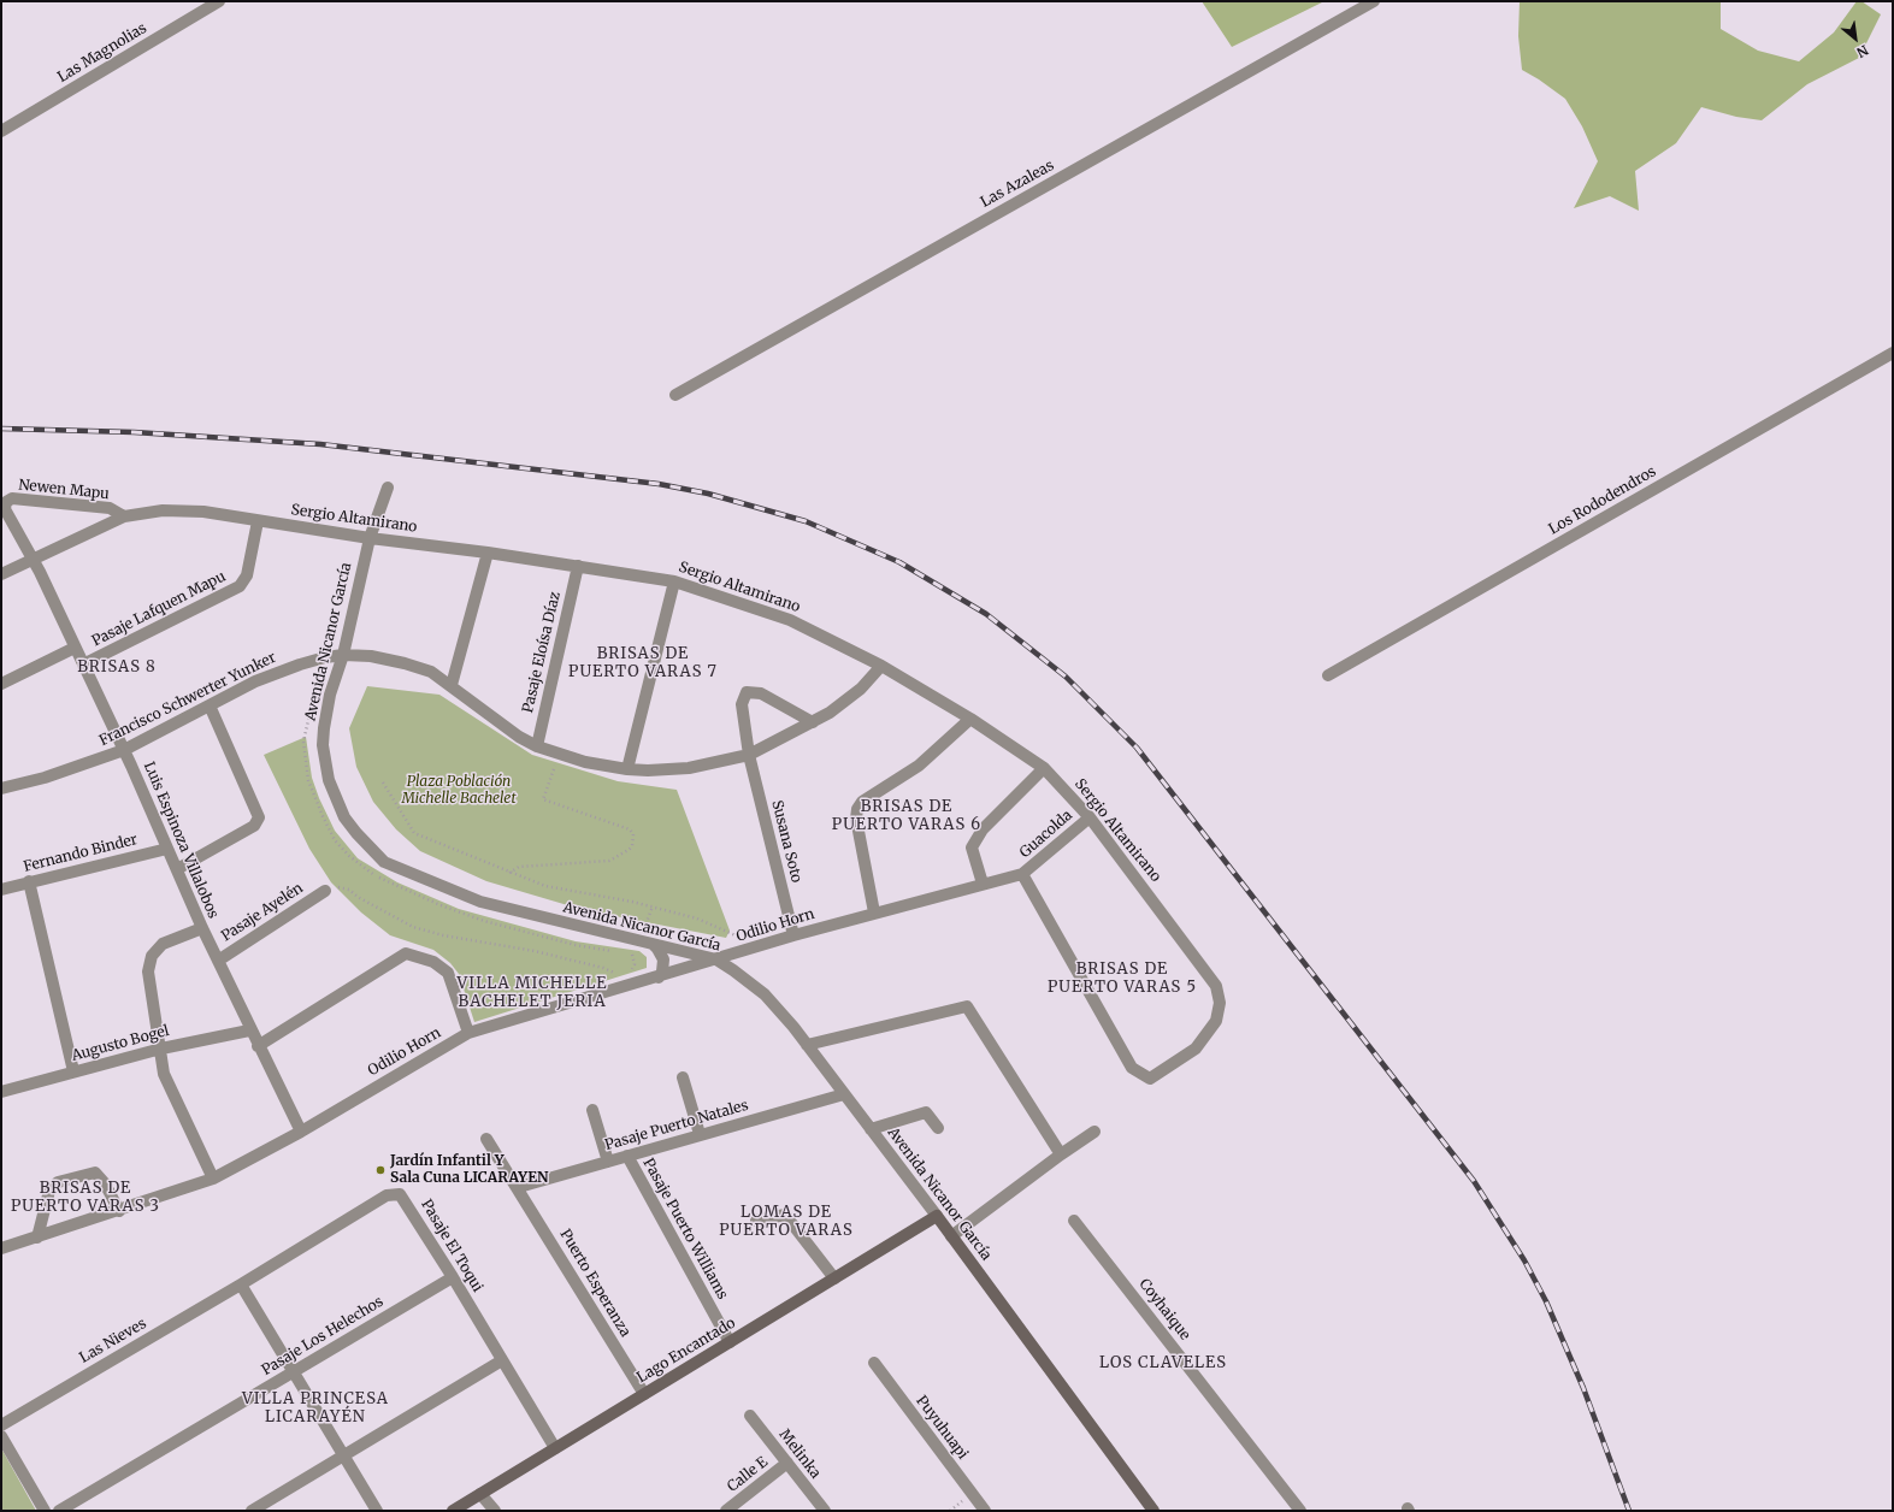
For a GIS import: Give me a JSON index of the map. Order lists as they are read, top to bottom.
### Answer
{
  "streets": {
    "street": [
      "Las Magnolias",
      "Las Azaleas",
      "Newen Mapu",
      "Los Rododendros",
      "Sergio Altamirano",
      "Pasaje Lafquen Mapu",
      "Avenida Nicanor García",
      "Pasaje Eloísa Díaz",
      "Francisco Schwerter Yunker",
      "Guacolda",
      "Luis Espinoza Villalobos",
      "Susana Soto",
      "Fernando Binder",
      "Pasaje Ayelén",
      "Odilio Horn",
      "Augusto Bogel",
      "Pasaje Puerto Natales",
      "Pasaje Puerto Williams",
      "Pasaje El Toqui",
      "Puerto Esperanza",
      "Coyhaique",
      "Pasaje Los Helechos",
      "Las Nieves",
      "Lago Encantado",
      "Puyuhuapi",
      "Melinka",
      "Calle E"
    ]
  },
  "crossings": [
    ["Newen Mapu", "Sergio Altamirano"],
    ["Newen Mapu", "Luis Espinoza Villalobos"],
    ["Sergio Altamirano", "Pasaje Lafquen Mapu"],
    ["Sergio Altamirano", "Avenida Nicanor García"],
    ["Sergio Altamirano", "Pasaje Eloísa Díaz"],
    ["Sergio Altamirano", "Francisco Schwerter Yunker"],
    ["Sergio Altamirano", "Guacolda"],
    ["Sergio Altamirano", "Luis Espinoza Villalobos"],
    ["Sergio Altamirano", "Odilio Horn"],
    ["Pasaje Lafquen Mapu", "Luis Espinoza Villalobos"],
    ["Avenida Nicanor García", "Francisco Schwerter Yunker"],
    ["Avenida Nicanor García", "Odilio Horn"],
    ["Avenida Nicanor García", "Pasaje Puerto Natales"],
    ["Avenida Nicanor García", "Lago Encantado"],
    ["Pasaje Eloísa Díaz", "Francisco Schwerter Yunker"],
    ["Francisco Schwerter Yunker", "Luis Espinoza Villalobos"],
    ["Francisco Schwerter Yunker", "Susana Soto"],
    ["Guacolda", "Odilio Horn"],
    ["Luis Espinoza Villalobos", "Fernando Binder"],
    ["Luis Espinoza Villalobos", "Pasaje Ayelén"],
    ["Luis Espinoza Villalobos", "Odilio Horn"],
    ["Luis Espinoza Villalobos", "Augusto Bogel"],
    ["Susana Soto", "Odilio Horn"],
    ["Pasaje Puerto Natales", "Pasaje Puerto Williams"],
    ["Pasaje Puerto Natales", "Puerto Esperanza"],
    ["Pasaje Puerto Williams", "Lago Encantado"],
    ["Pasaje El Toqui", "Pasaje Los Helechos"],
    ["Pasaje El Toqui", "Las Nieves"],
    ["Pasaje El Toqui", "Lago Encantado"],
    ["Puerto Esperanza", "Lago Encantado"],
    ["Melinka", "Calle E"]
  ],
  "districts": [
    "BRISAS DE PUERTO VARAS 7",
    "BRISAS 8",
    "BRISAS DE PUERTO VARAS 6",
    "BRISAS DE PUERTO VARAS 5",
    "VILLA MICHELLE BACHELET JERIA",
    "BRISAS DE PUERTO VARAS 3",
    "LOMAS DE PUERTO VARAS",
    "LOS CLAVELES",
    "VILLA PRINCESA LICARAYÉN"
  ],
  "parks": ["Plaza Población Michelle Bachelet"],
  "places": ["Jardín Infantil Y Sala Cuna LICARAYEN"],
  "north": "bottom right"
}
